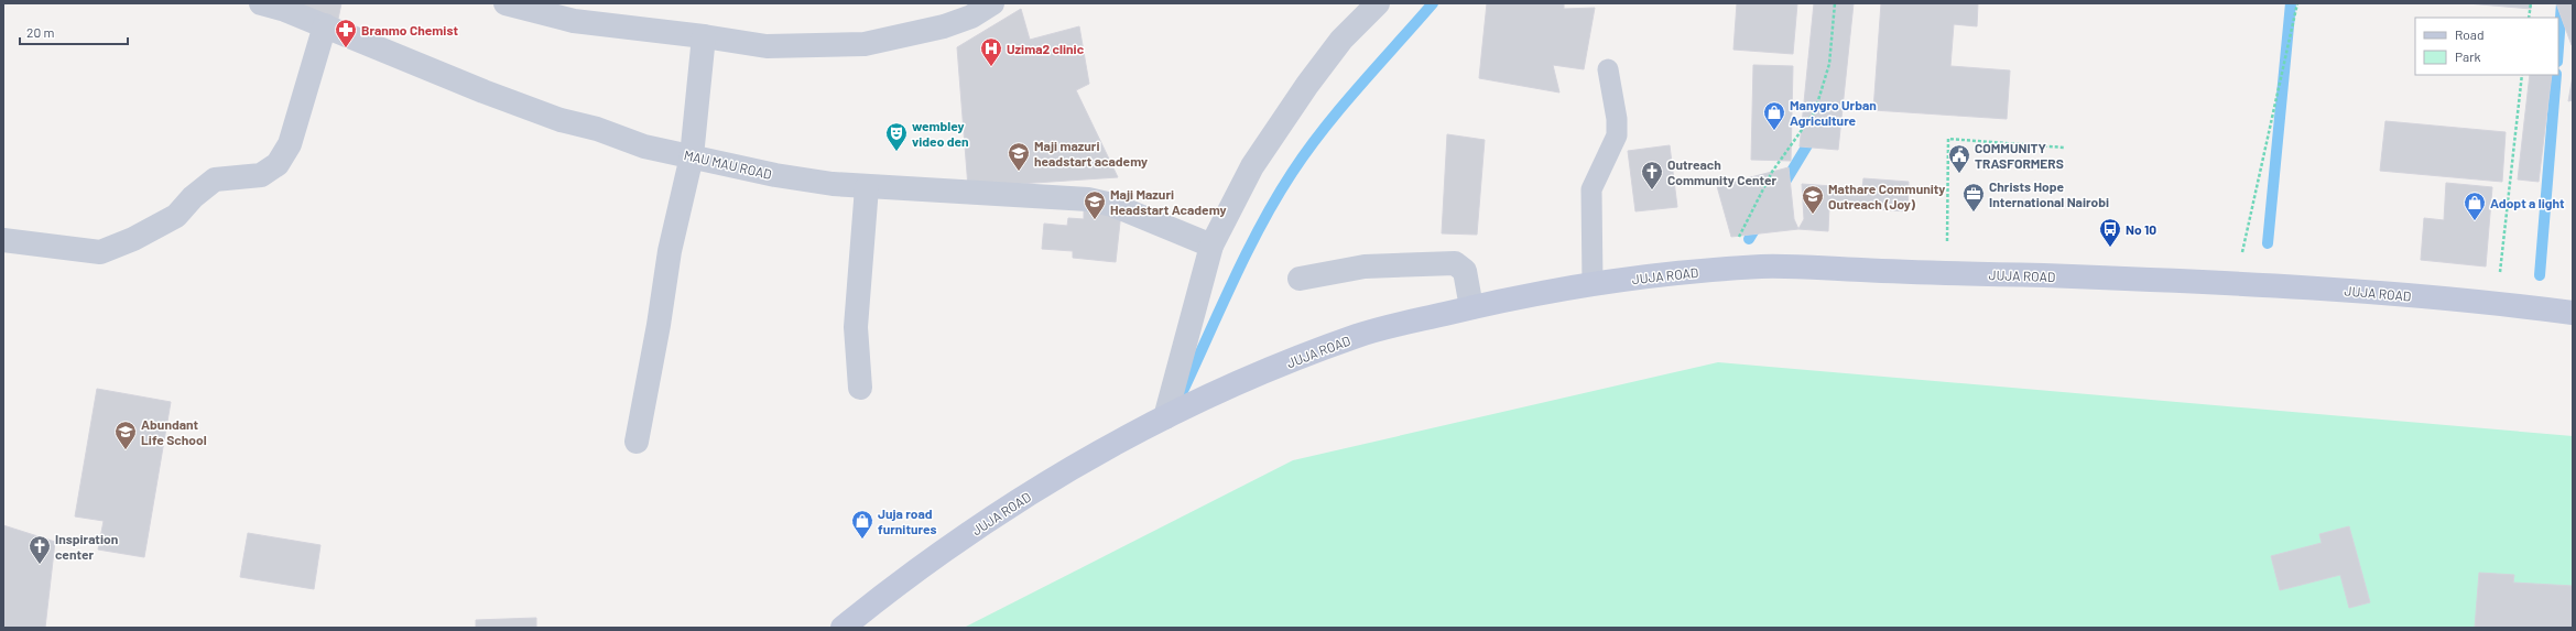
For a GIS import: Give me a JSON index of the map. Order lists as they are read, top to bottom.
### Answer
{
  "streets": {
    "main road": ["JUJA ROAD"],
    "street": ["MAU MAU ROAD"]
  },
  "places": {
    "pharmacy": ["Branmo Chemist"],
    "hospital": ["Uzima2 clinic"],
    "shop": ["Manygro Urban Agriculture", "Adopt a light", "Juja road furnitures"],
    "theatre": ["wembley video den"],
    "school or university": [
      "Maji mazuri headstart academy",
      "Mathare Community Outreach (Joy)",
      "Maji Mazuri Headstart Academy",
      "Abundant Life School"
    ],
    "public building": ["COMMUNITY TRASFORMERS"],
    "church": ["Outreach Community Center", "Inspiration center"],
    "office": ["Christs Hope International Nairobi"],
    "bus stop": ["No 10"]
  },
  "legend": ["Road", "Park"],
  "scale_bar": "20 m"
}
